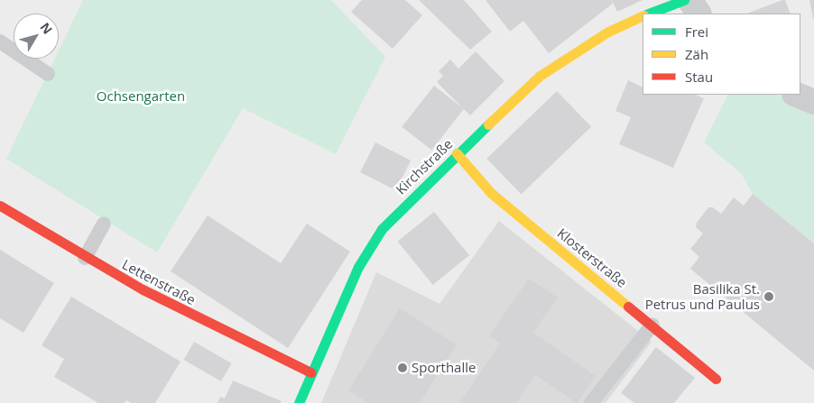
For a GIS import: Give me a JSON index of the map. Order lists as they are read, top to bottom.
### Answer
{
  "streets": {
    "street": ["Kirchstraße", "Klosterstraße", "Lettenstraße"]
  },
  "crossings": [
    ["Kirchstraße", "Klosterstraße"],
    ["Kirchstraße", "Lettenstraße"]
  ],
  "parks": ["Ochsengarten"],
  "places": ["Basilika St. Petrus und Paulus", "Sporthalle"],
  "legend": ["Frei", "Zäh", "Stau"],
  "north": "top right"
}
